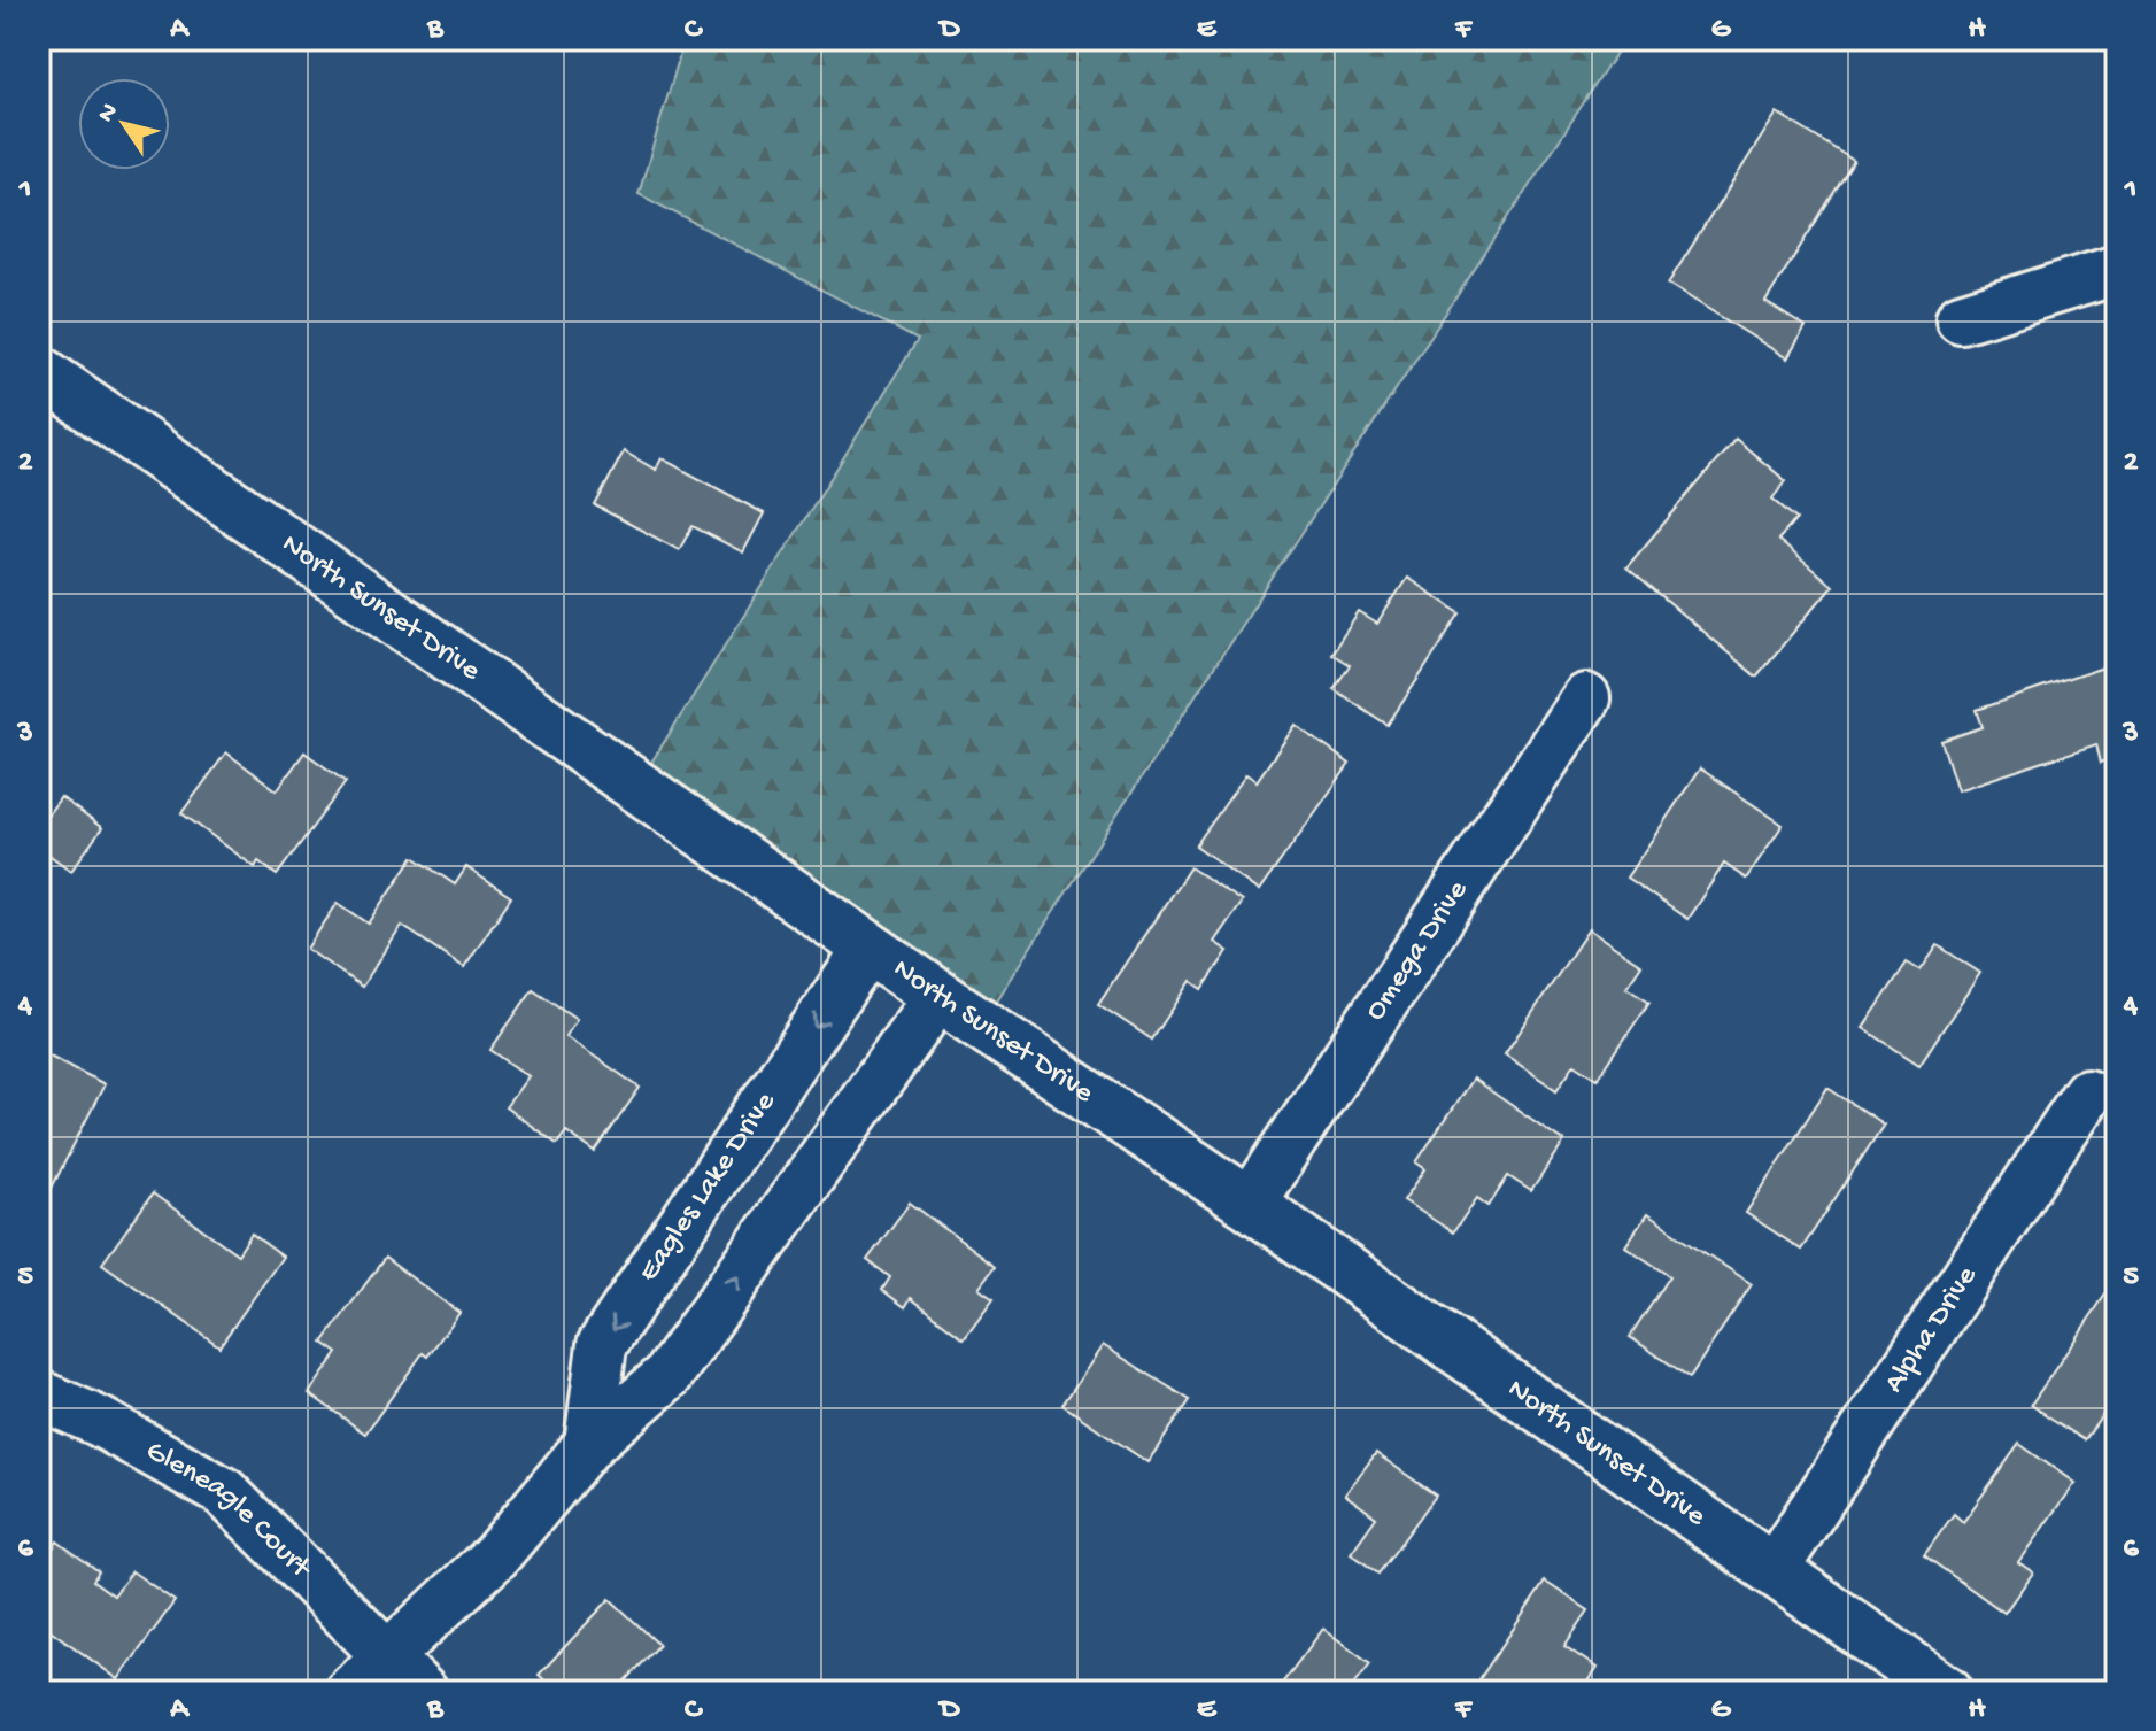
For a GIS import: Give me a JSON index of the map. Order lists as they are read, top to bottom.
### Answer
{
  "streets": {
    "main road": ["North Sunset Drive"],
    "street": [
      "Omega Drive",
      "Eagles Lake Drive",
      "Alpha Drive",
      "Gleneagle Court"
    ]
  },
  "crossings": [
    ["North Sunset Drive", "Omega Drive"],
    ["North Sunset Drive", "Eagles Lake Drive"],
    ["North Sunset Drive", "Alpha Drive"]
  ],
  "north": "top left",
  "grid": {
    "columns": [
      "A",
      "B",
      "C",
      "D",
      "E",
      "F",
      "G",
      "H"
    ],
    "rows": [
      "1",
      "2",
      "3",
      "4",
      "5",
      "6"
    ]
  }
}
